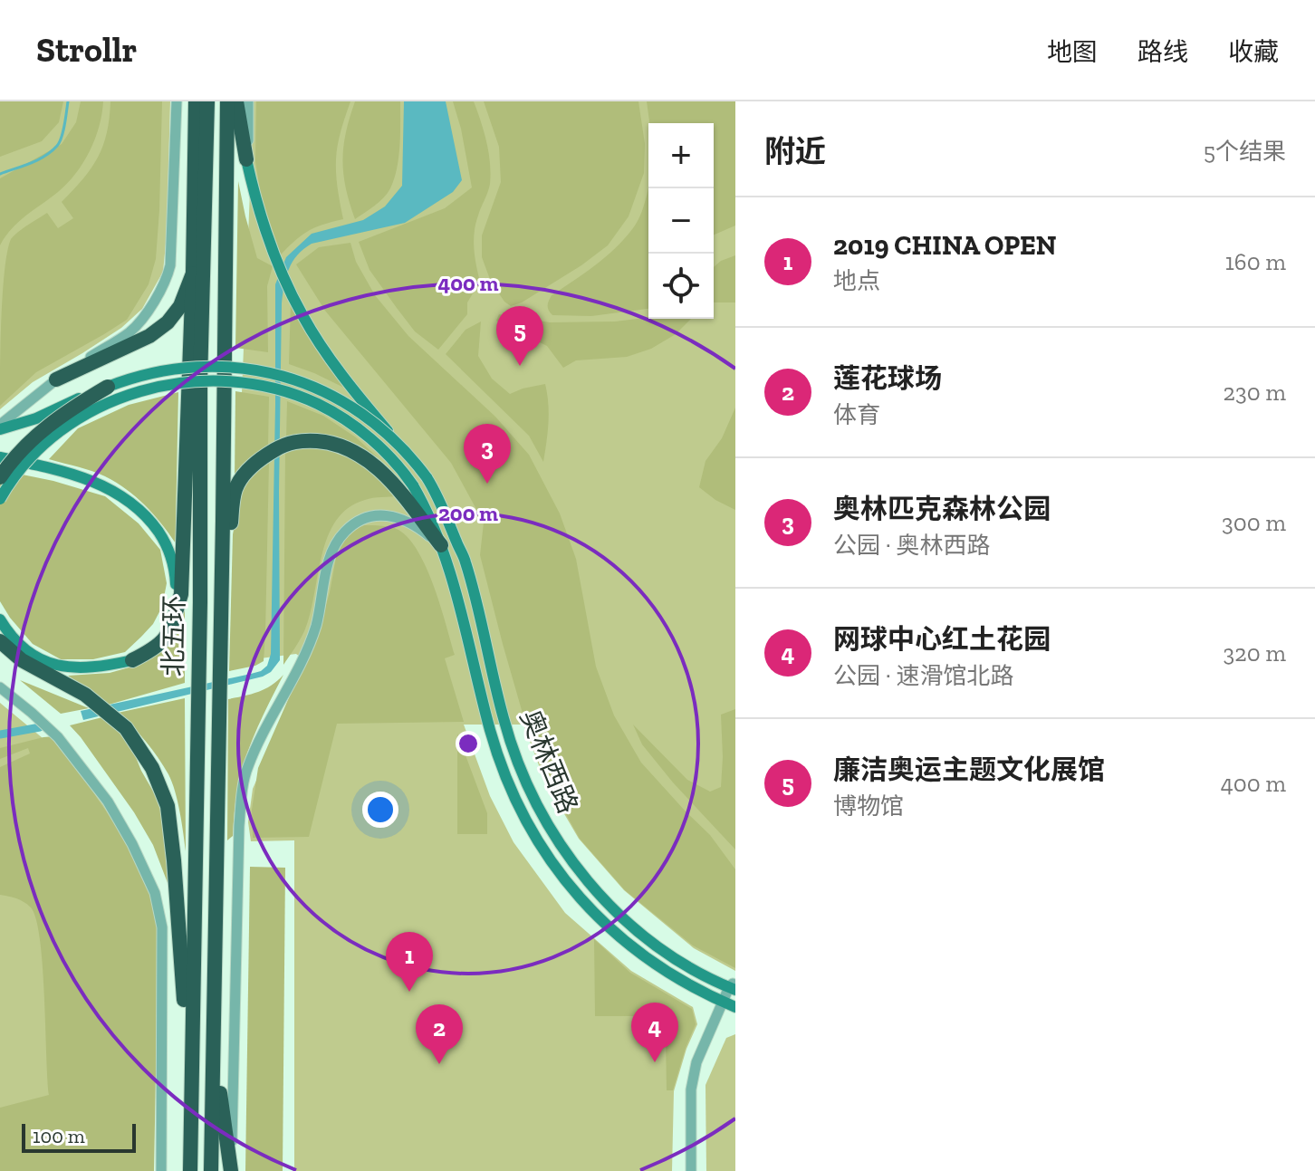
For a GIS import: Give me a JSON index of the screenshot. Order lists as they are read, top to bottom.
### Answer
{
  "streets": {
    "highway": ["北五环"],
    "main road": ["奥林西路"]
  },
  "scale_bar": "100 m",
  "page": {
    "header": "Strollr",
    "nav": ["地图", "路线", "收藏"],
    "heading": ["附近", "5个结果"],
    "map_buttons": ["+", "−"],
    "list": [
      {
        "mark": "1",
        "name": "2019 CHINA OPEN",
        "note": "地点",
        "value": "160 m"
      },
      {
        "mark": "2",
        "name": "莲花球场",
        "note": "体育",
        "value": "230 m"
      },
      {
        "mark": "3",
        "name": "奥林匹克森林公园",
        "note": "公园 · 奥林西路",
        "value": "300 m"
      },
      {
        "mark": "4",
        "name": "网球中心红土花园",
        "note": "公园 · 速滑馆北路",
        "value": "320 m"
      },
      {
        "mark": "5",
        "name": "廉洁奥运主题文化展馆",
        "note": "博物馆",
        "value": "400 m"
      }
    ],
    "pins": [
      "5",
      "3",
      "1",
      "4",
      "2"
    ],
    "scale": "100 m"
  },
  "rings": ["400 m", "200 m"]
}
